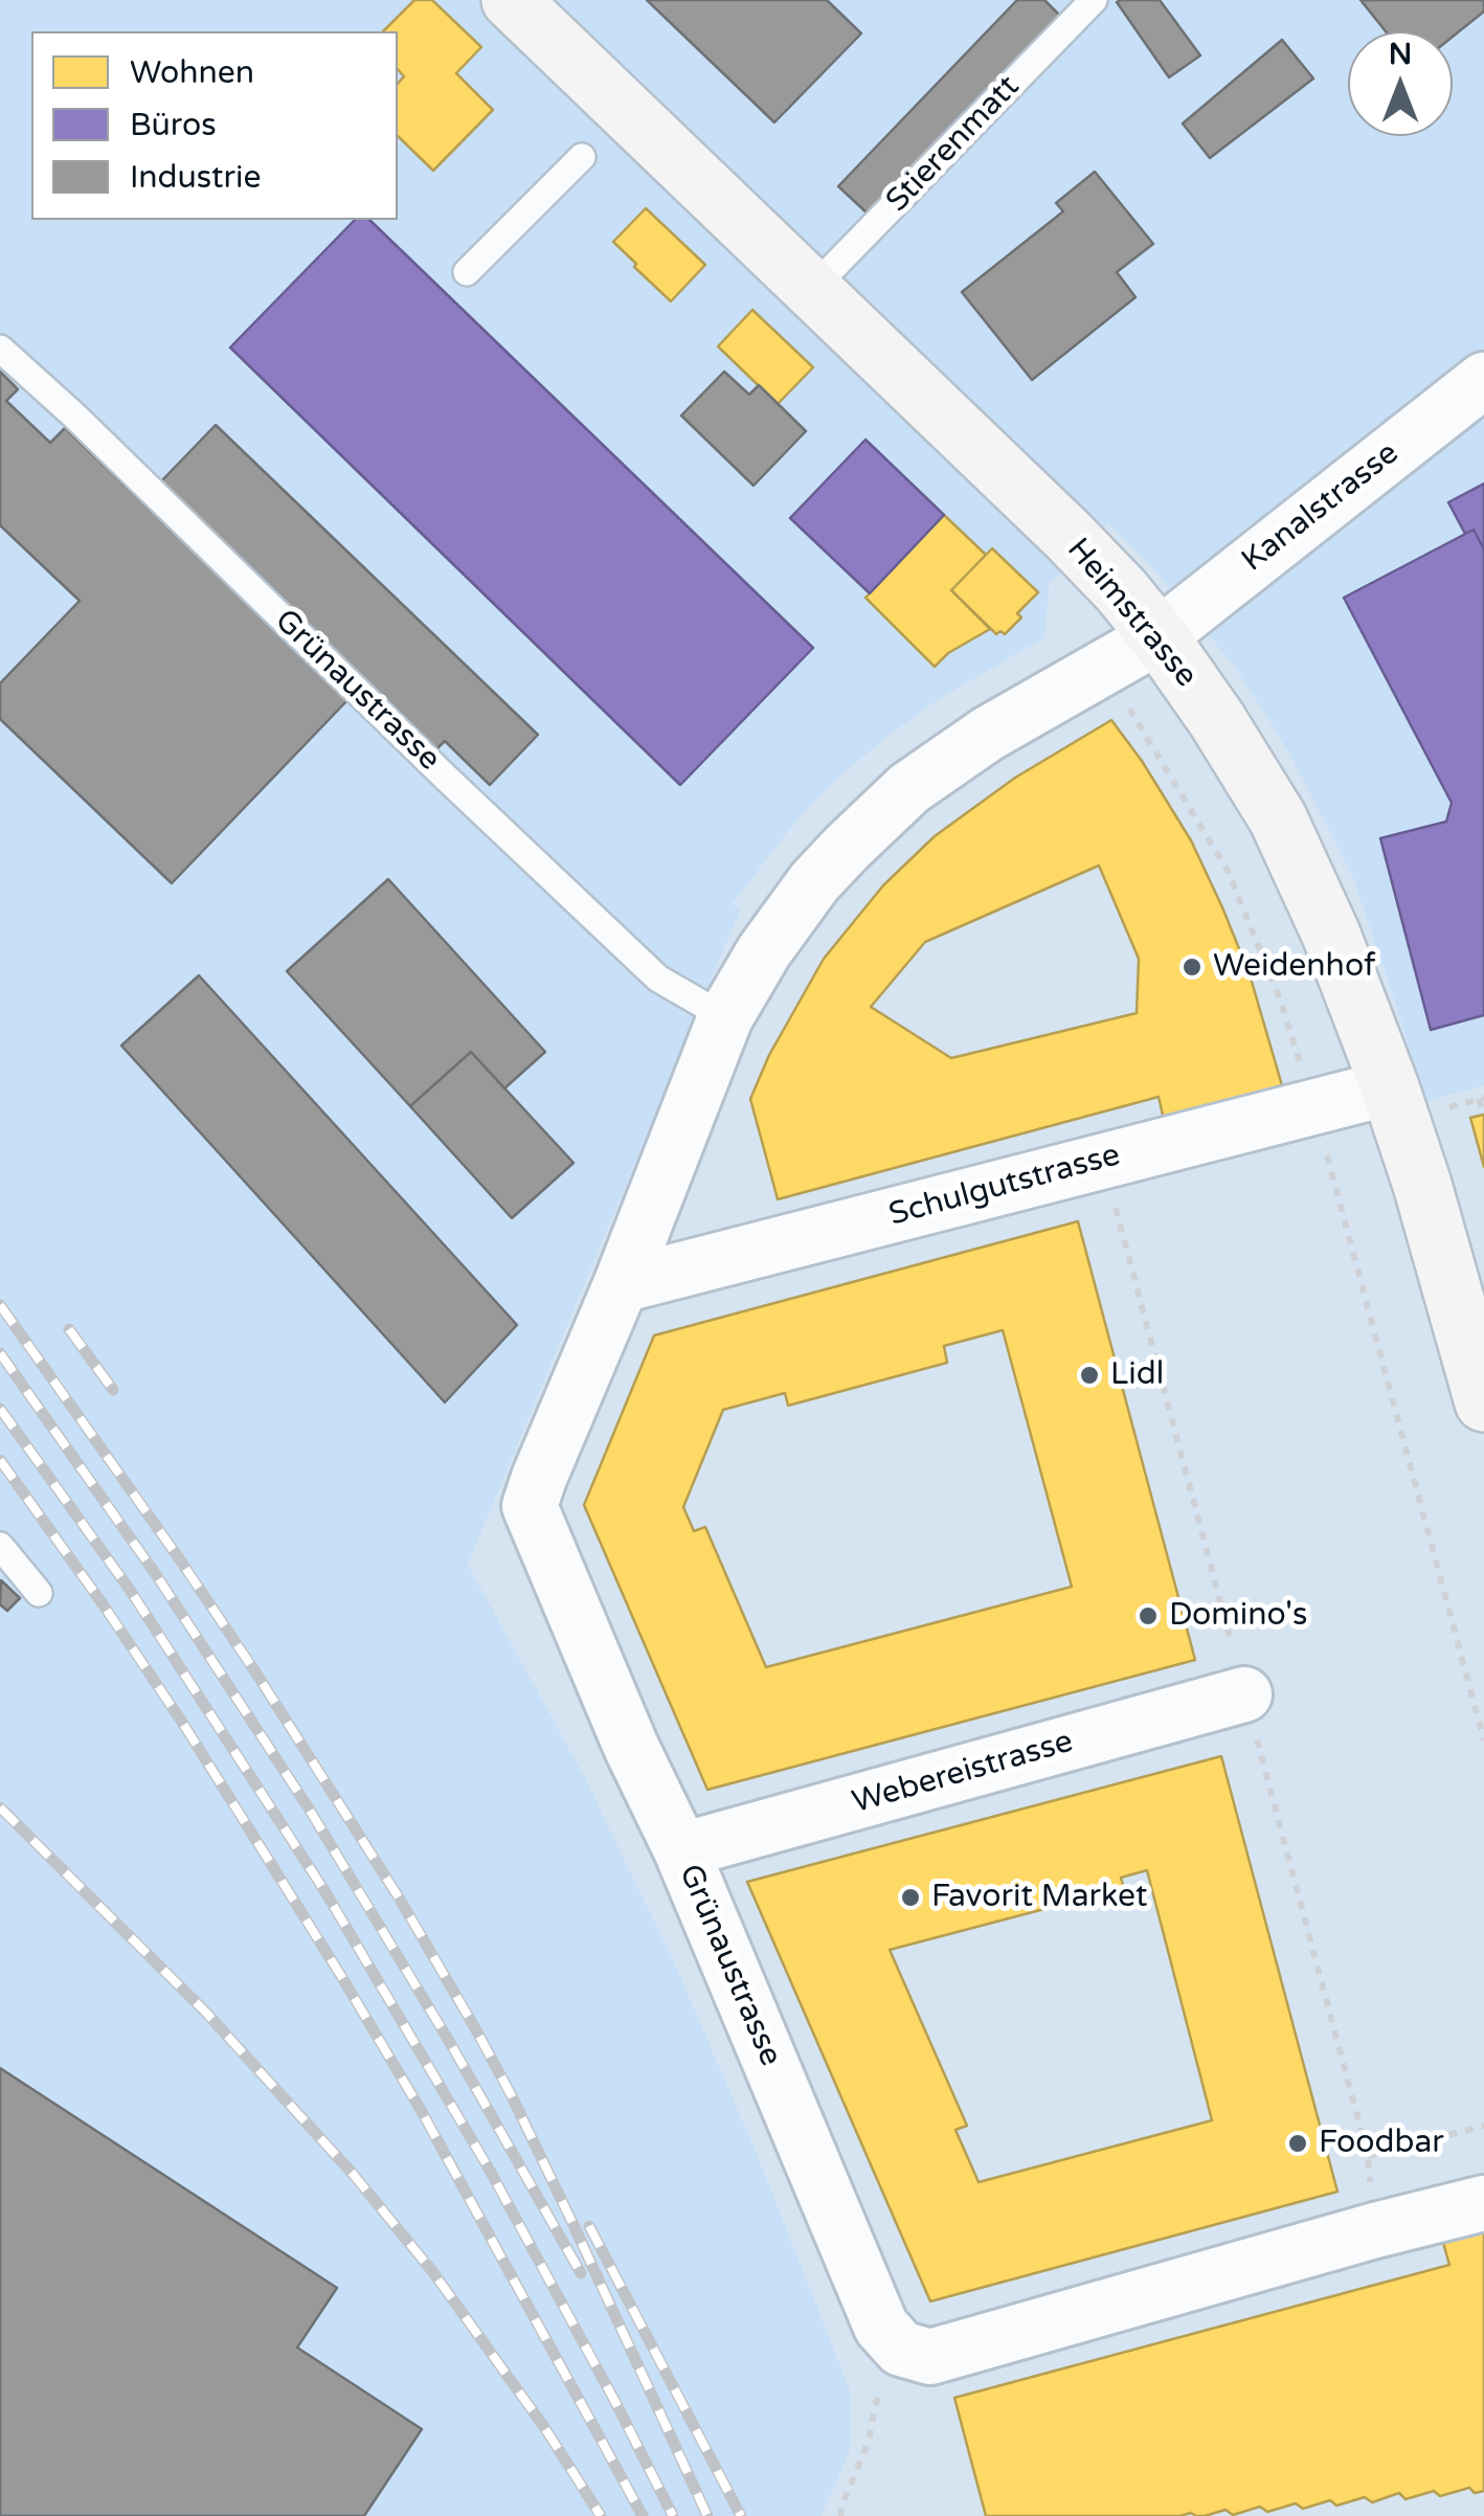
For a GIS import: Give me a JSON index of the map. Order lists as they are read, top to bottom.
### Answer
{
  "streets": {
    "street": [
      "Kanalstrasse",
      "Heimstrasse",
      "Grünaustrasse",
      "Schulgutstrasse",
      "Webereistrasse"
    ],
    "lane": ["Stierenmatt"]
  },
  "crossings": [
    ["Stierenmatt", "Heimstrasse"],
    ["Kanalstrasse", "Heimstrasse"],
    ["Kanalstrasse", "Grünaustrasse"],
    ["Heimstrasse", "Grünaustrasse"],
    ["Heimstrasse", "Schulgutstrasse"],
    ["Grünaustrasse", "Schulgutstrasse"],
    ["Grünaustrasse", "Webereistrasse"]
  ],
  "places": [
    "Weidenhof",
    "Lidl",
    "Domino's",
    "Favorit Market",
    "Foodbar"
  ],
  "legend": ["Wohnen", "Büros", "Industrie"],
  "north": "top"
}
